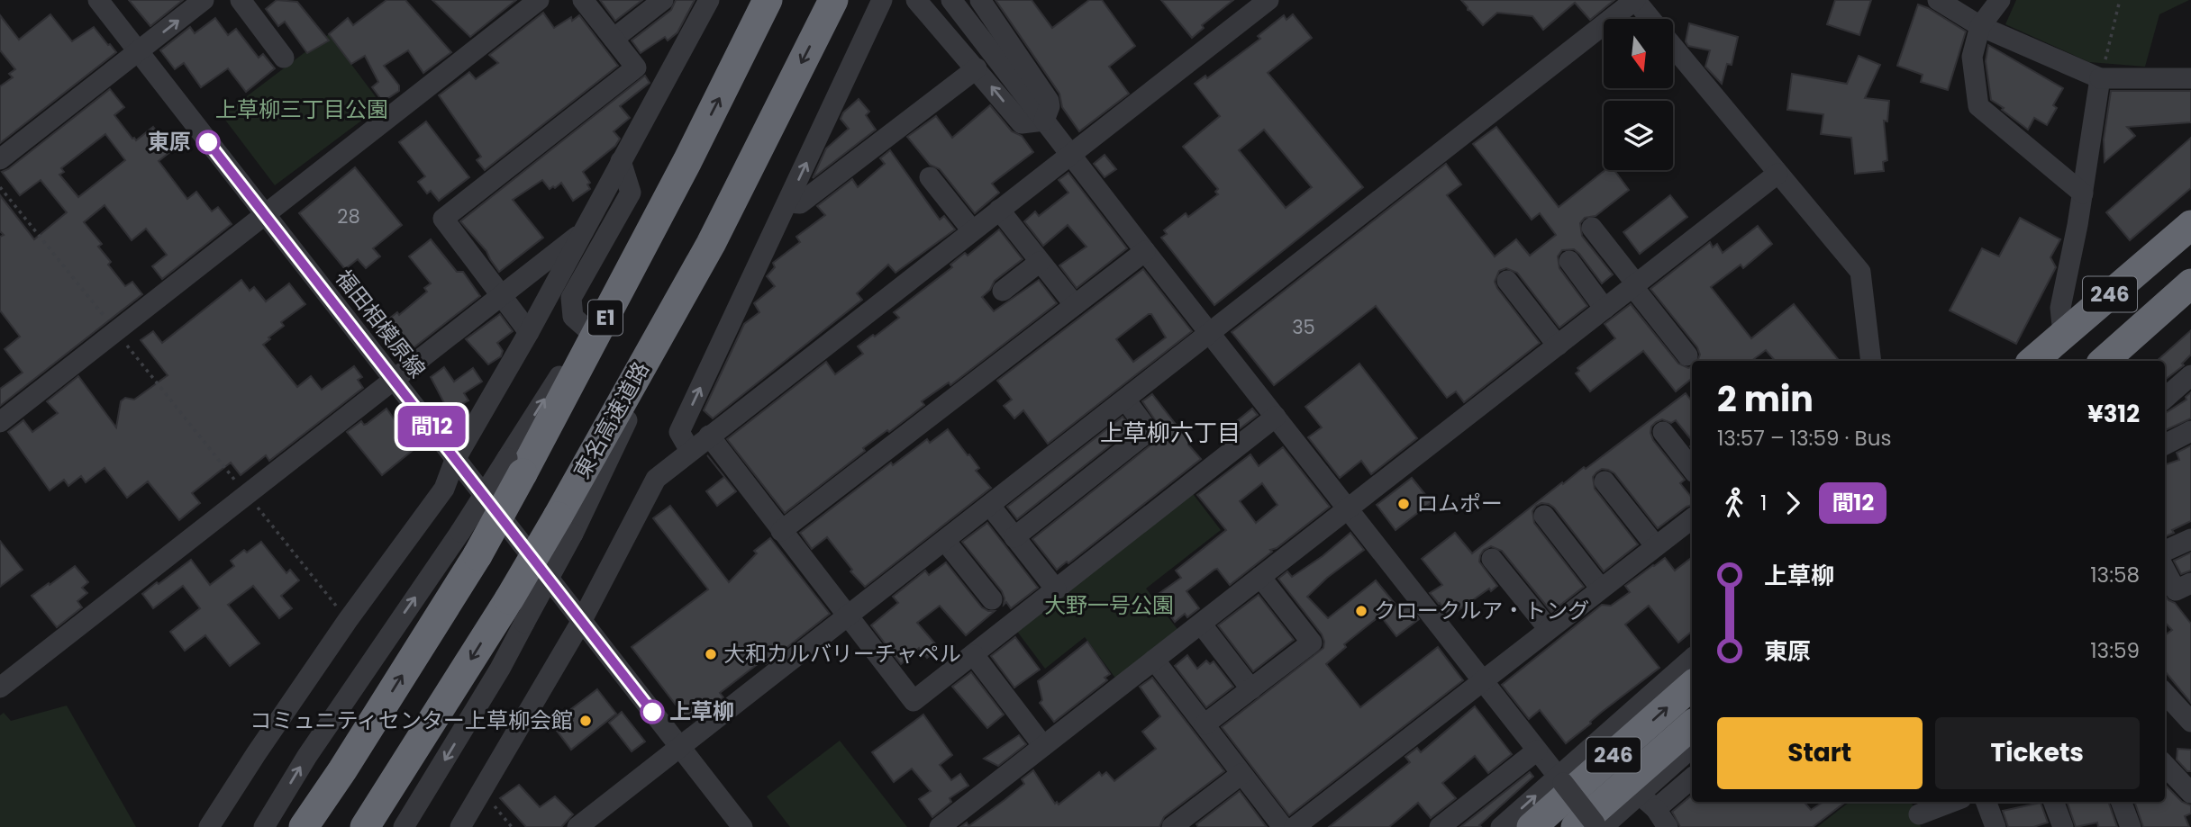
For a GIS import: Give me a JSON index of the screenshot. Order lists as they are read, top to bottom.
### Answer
{
  "streets": {
    "highway": ["246", "E1", "東名高速道路"],
    "street": ["福田相模原線"]
  },
  "districts": ["上草柳六丁目"],
  "parks": ["上草柳三丁目公園", "大野一号公園"],
  "places": [
    "東原",
    "ロムポー",
    "クロークルア・トング",
    "大和カルバリーチャペル",
    "上草柳",
    "コミュニティセンター上草柳会館"
  ],
  "lines": ["bus line 間12"],
  "house_numbers": ["28", "35"],
  "north": "bottom",
  "page": {
    "on_map": "間12",
    "heading": ["2 min", "13:57 – 13:59 · Bus", "¥312"],
    "legs": ["1", "間12"],
    "list": [
      {
        "name": "上草柳",
        "value": "13:58"
      },
      {
        "name": "東原",
        "value": "13:59"
      }
    ],
    "buttons": ["Start", "Tickets"]
  }
}
